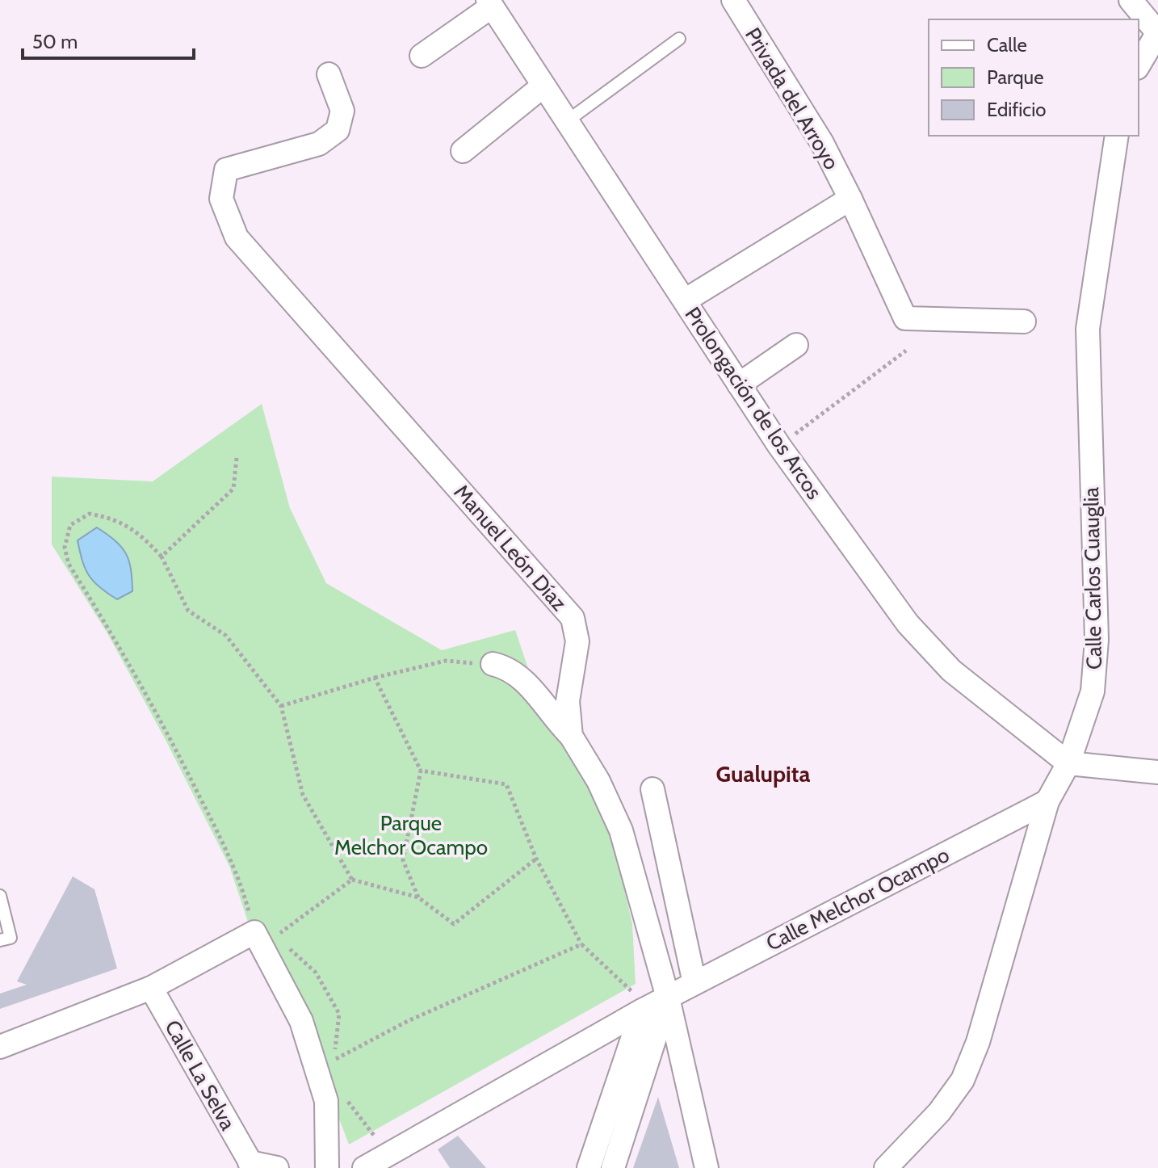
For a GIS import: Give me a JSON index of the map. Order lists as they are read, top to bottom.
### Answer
{
  "streets": {
    "street": [
      "Privada del Arroyo",
      "Prolongación de los Arcos",
      "Manuel León Díaz",
      "Calle Carlos Cuauglia",
      "Calle Melchor Ocampo",
      "Calle La Selva"
    ]
  },
  "crossings": [
    ["Prolongación de los Arcos", "Calle Carlos Cuauglia"],
    ["Manuel León Díaz", "Calle Melchor Ocampo"],
    ["Calle Carlos Cuauglia", "Calle Melchor Ocampo"]
  ],
  "districts": ["Gualupita"],
  "parks": ["Parque Melchor Ocampo"],
  "legend": ["Calle", "Parque", "Edificio"],
  "scale_bar": "50 m"
}
